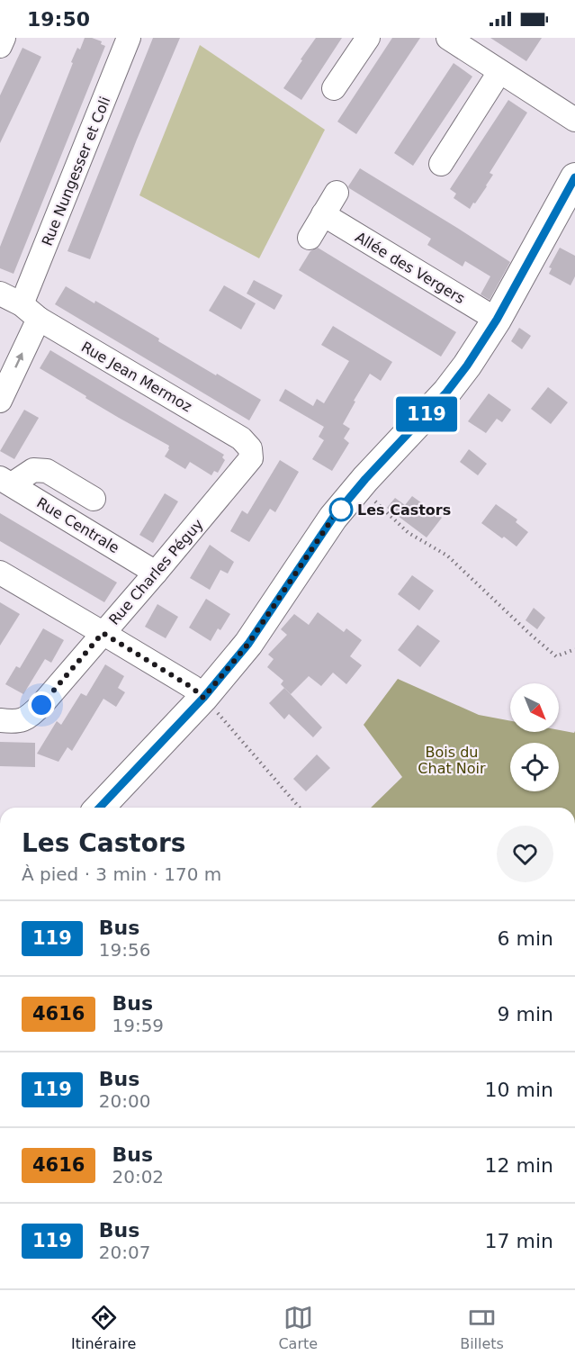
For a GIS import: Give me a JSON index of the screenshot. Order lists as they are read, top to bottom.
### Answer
{
  "streets": {
    "street": [
      "Rue Nungesser et Coli",
      "Allée des Vergers",
      "Rue Jean Mermoz",
      "Rue Centrale",
      "Rue Charles Péguy"
    ]
  },
  "crossings": [
    ["Rue Nungesser et Coli", "Rue Jean Mermoz"],
    ["Rue Jean Mermoz", "Rue Charles Péguy"],
    ["Rue Centrale", "Rue Charles Péguy"]
  ],
  "parks": ["Bois du Chat Noir"],
  "places": ["Les Castors"],
  "lines": ["bus line 119"],
  "north": "bottom right",
  "page": {
    "status": "19:50",
    "on_map": "119",
    "heading": ["Les Castors", "À pied · 3 min · 170 m"],
    "list": [
      {
        "mark": "119",
        "name": "Bus",
        "note": "19:56",
        "value": "6 min"
      },
      {
        "mark": "4616",
        "name": "Bus",
        "note": "19:59",
        "value": "9 min"
      },
      {
        "mark": "119",
        "name": "Bus",
        "note": "20:00",
        "value": "10 min"
      },
      {
        "mark": "4616",
        "name": "Bus",
        "note": "20:02",
        "value": "12 min"
      },
      {
        "mark": "119",
        "name": "Bus",
        "note": "20:07",
        "value": "17 min"
      }
    ],
    "tabs": ["Itinéraire", "Carte", "Billets"]
  }
}
